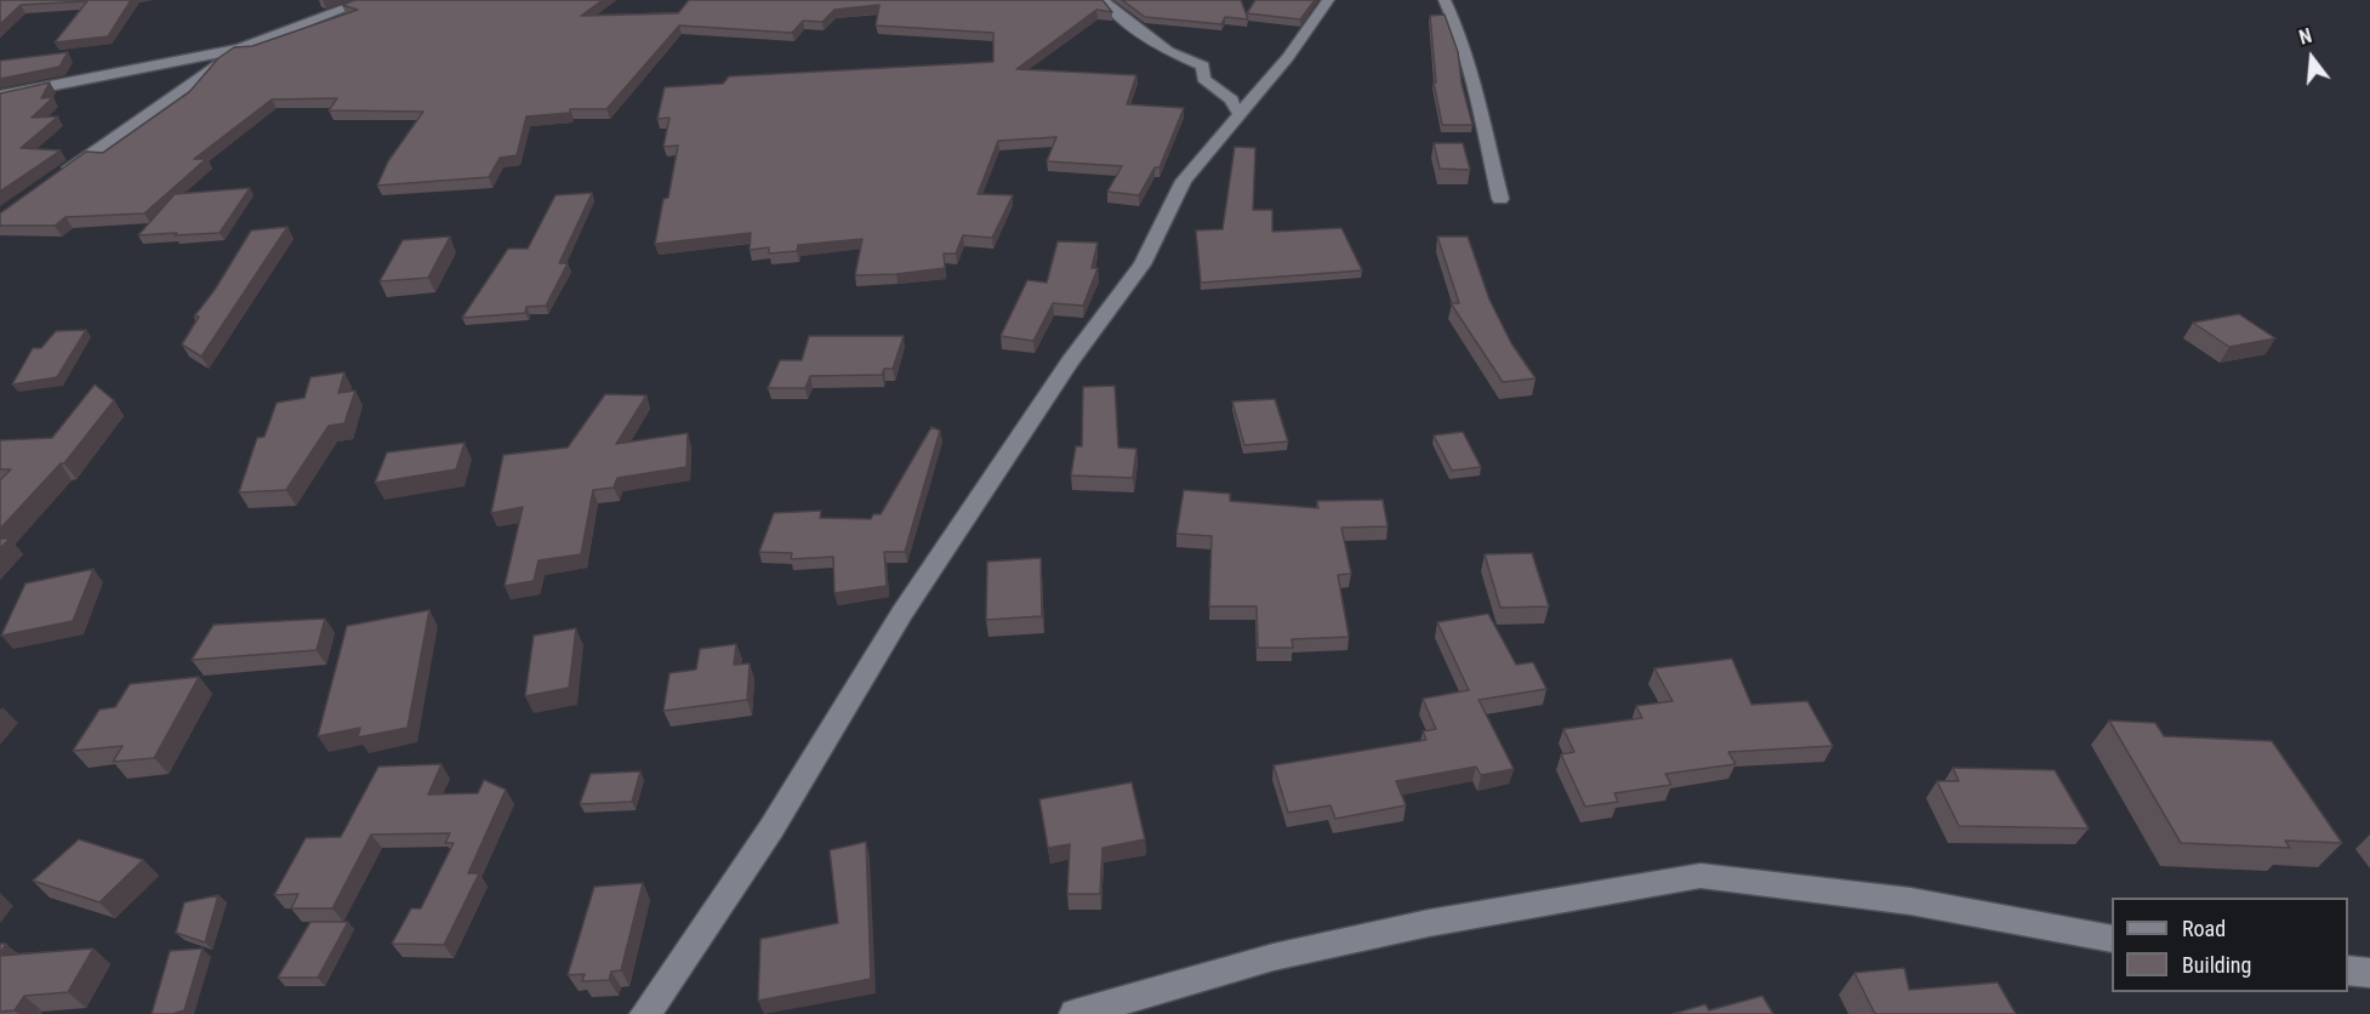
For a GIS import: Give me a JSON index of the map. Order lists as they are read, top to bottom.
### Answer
{
  "legend": ["Road", "Building"],
  "north": "top"
}
